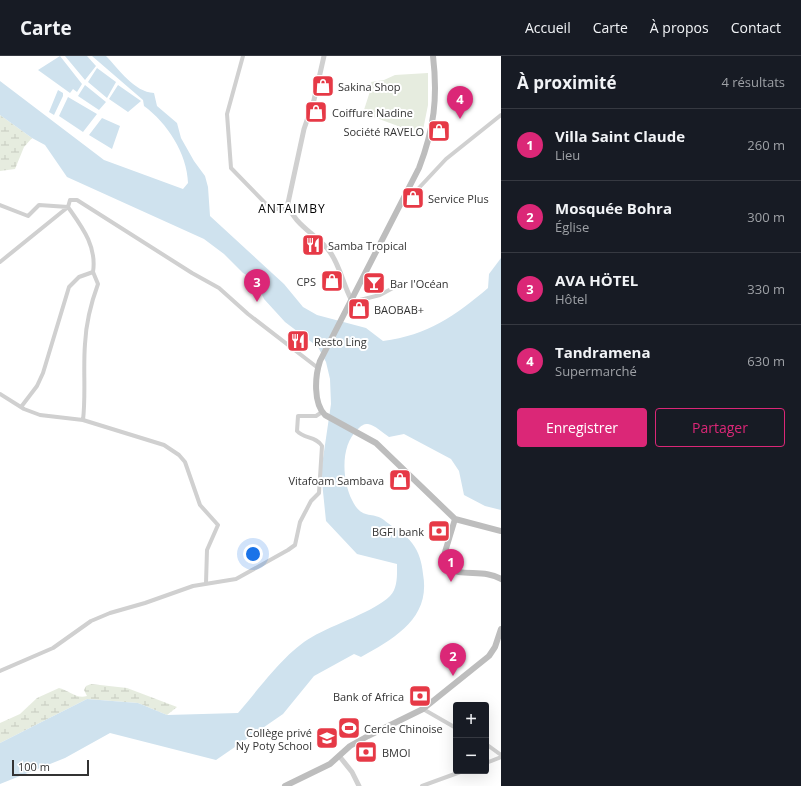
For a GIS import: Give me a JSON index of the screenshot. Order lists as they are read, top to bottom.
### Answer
{
  "districts": ["ANTAIMBY"],
  "places": {
    "shop": [
      "Sakina Shop",
      "Coiffure Nadine",
      "Société RAVELO",
      "Service Plus",
      "CPS",
      "BAOBAB+",
      "Vitafoam Sambava"
    ],
    "restaurant": ["Samba Tropical", "Resto Ling"],
    "bar": ["Bar l'Océan"],
    "bank": ["BGFI bank", "Bank of Africa", "BMOI"],
    "sports": ["Cercle Chinoise"],
    "school or university": ["Collège privé Ny Poty School"]
  },
  "scale_bar": "100 m",
  "page": {
    "header": "Carte",
    "nav": [
      "Accueil",
      "Carte",
      "À propos",
      "Contact"
    ],
    "heading": ["À proximité", "4 résultats"],
    "pins": [
      "4",
      "3",
      "1",
      "2"
    ],
    "list": [
      {
        "mark": "1",
        "name": "Villa Saint Claude",
        "note": "Lieu",
        "value": "260 m"
      },
      {
        "mark": "2",
        "name": "Mosquée Bohra",
        "note": "Église",
        "value": "300 m"
      },
      {
        "mark": "3",
        "name": "AVA HÖTEL",
        "note": "Hôtel",
        "value": "330 m"
      },
      {
        "mark": "4",
        "name": "Tandramena",
        "note": "Supermarché",
        "value": "630 m"
      }
    ],
    "buttons": ["Enregistrer", "Partager"],
    "map_buttons": ["+", "−"],
    "scale": "100 m"
  }
}
